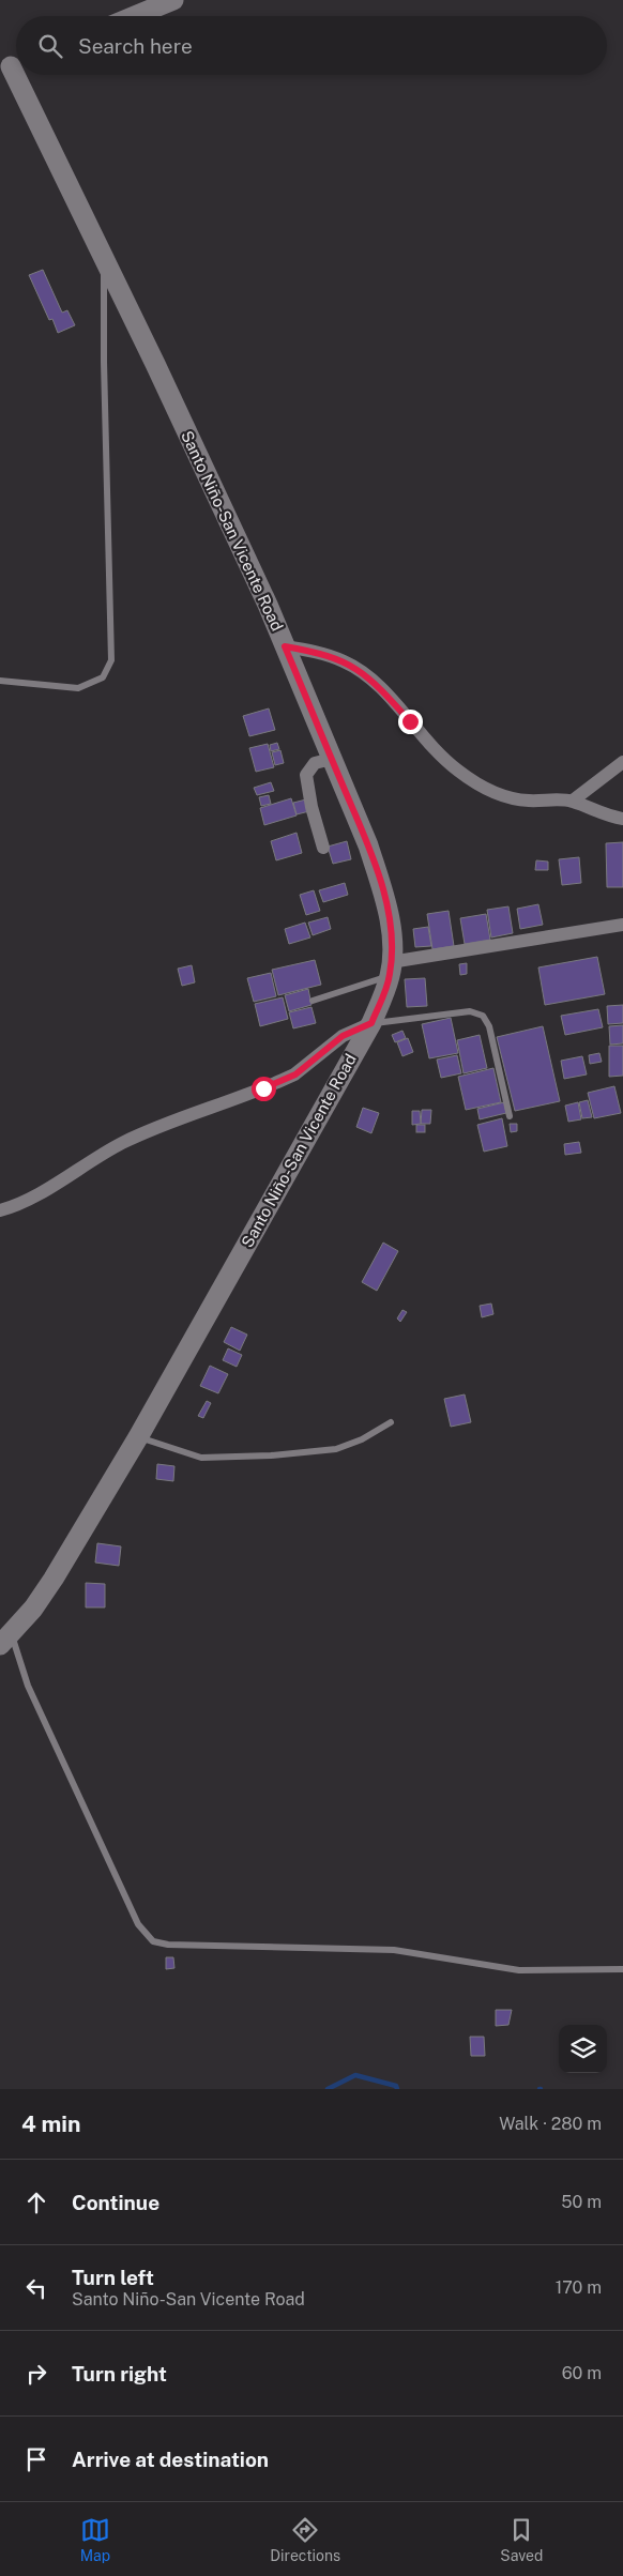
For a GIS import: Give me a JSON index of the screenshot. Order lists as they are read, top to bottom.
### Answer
{
  "streets": {
    "main road": ["Santo Niño-San Vicente Road"]
  },
  "page": {
    "search": "Search here",
    "heading": ["4 min", "Walk · 280 m"],
    "list": [
      ["Continue", "50 m"],
      ["Turn left", "Santo Niño-San Vicente Road", "170 m"],
      ["Turn right", "60 m"],
      "Arrive at destination"
    ],
    "nav": ["Map", "Directions", "Saved"]
  }
}
